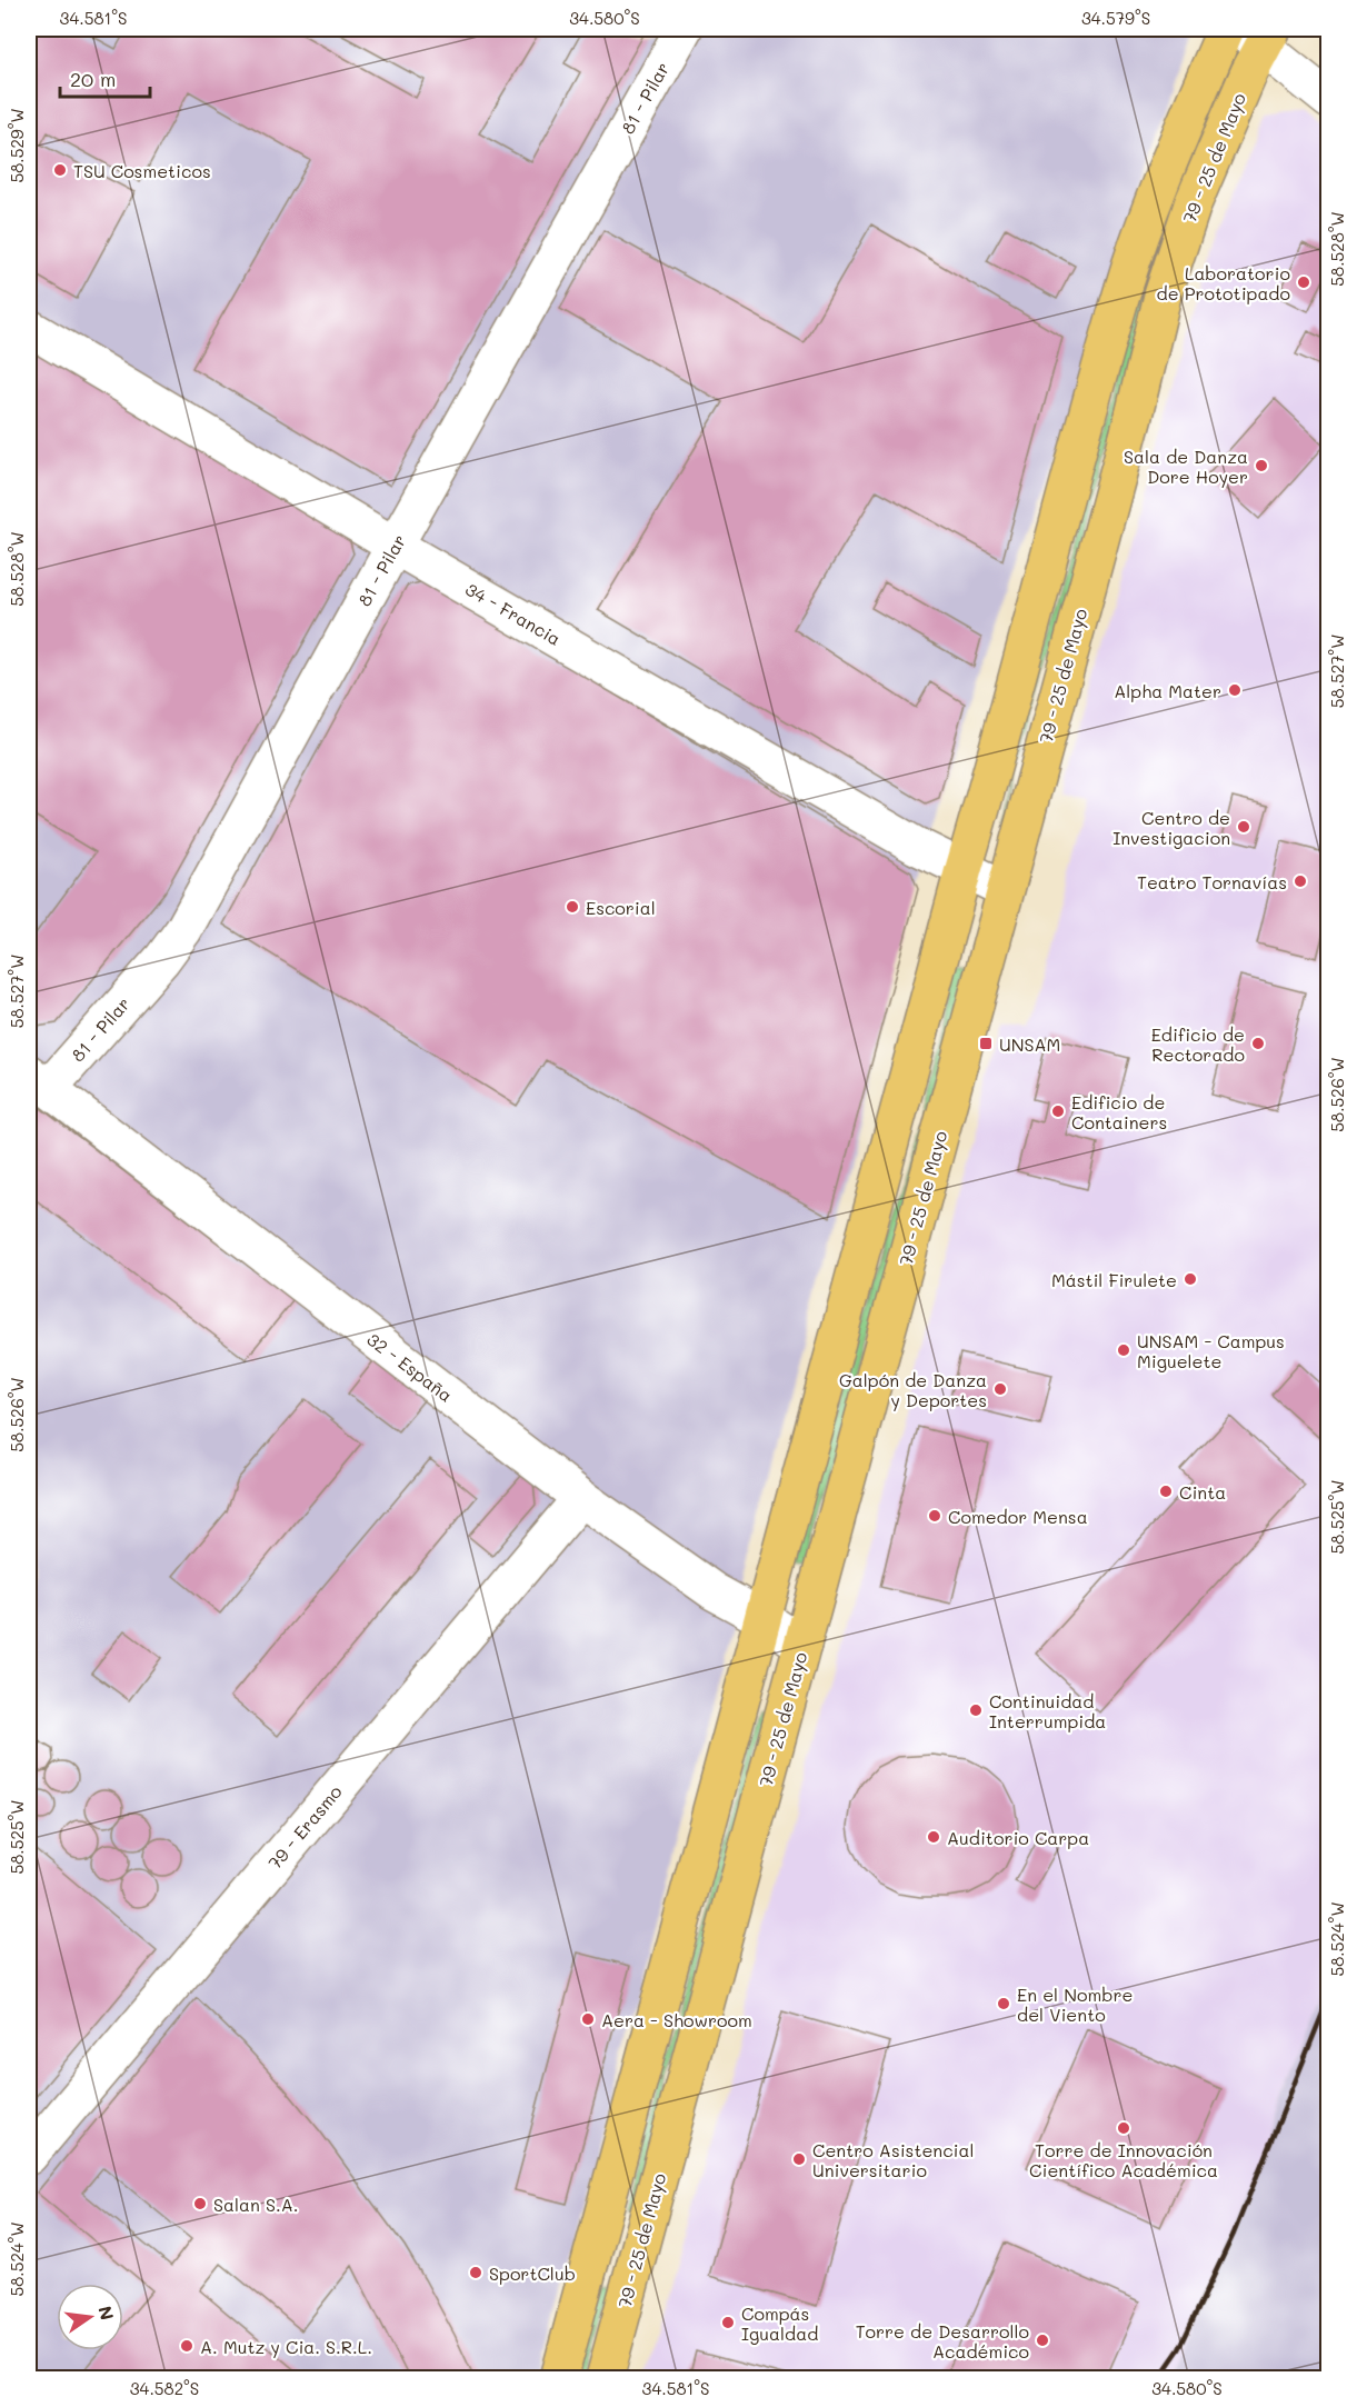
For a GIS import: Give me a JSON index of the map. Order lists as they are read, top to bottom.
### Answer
{
  "streets": {
    "main road": ["79 - 25 de Mayo"],
    "street": [
      "81 - Pilar",
      "34 - Francia",
      "32 - España",
      "79 - Erasmo"
    ]
  },
  "crossings": [
    ["81 - Pilar", "34 - Francia"],
    ["81 - Pilar", "32 - España"],
    ["79 - 25 de Mayo", "34 - Francia"],
    ["79 - 25 de Mayo", "32 - España"],
    ["32 - España", "79 - Erasmo"]
  ],
  "places": {
    "other": [
      "TSU Cosmeticos",
      "Laboratorio de Prototipado",
      "Sala de Danza Dore Hoyer",
      "Alpha Mater",
      "Centro de Investigacion",
      "Teatro Tornavías",
      "Escorial",
      "Edificio de Rectorado",
      "Edificio de Containers",
      "Mástil Firulete",
      "UNSAM - Campus Miguelete",
      "Galpón de Danza y Deportes",
      "Cinta",
      "Comedor Mensa",
      "Continuidad Interrumpida",
      "Auditorio Carpa",
      "En el Nombre del Viento",
      "Aera - Showroom",
      "Torre de Innovación Científico Académica",
      "Centro Asistencial Universitario",
      "Salan S.A.",
      "SportClub",
      "Compás Igualdad",
      "Torre de Desarrollo Académico",
      "A. Mutz y Cia. S.R.L."
    ],
    "transit": ["UNSAM"]
  },
  "scale_bar": "20 m",
  "north": "right",
  "coordinates": [
    "34.581°S",
    "34.580°S",
    "34.579°S",
    "58.529°W",
    "58.528°W",
    "58.527°W",
    "58.526°W",
    "58.525°W",
    "58.524°W",
    "34.582°S"
  ]
}
